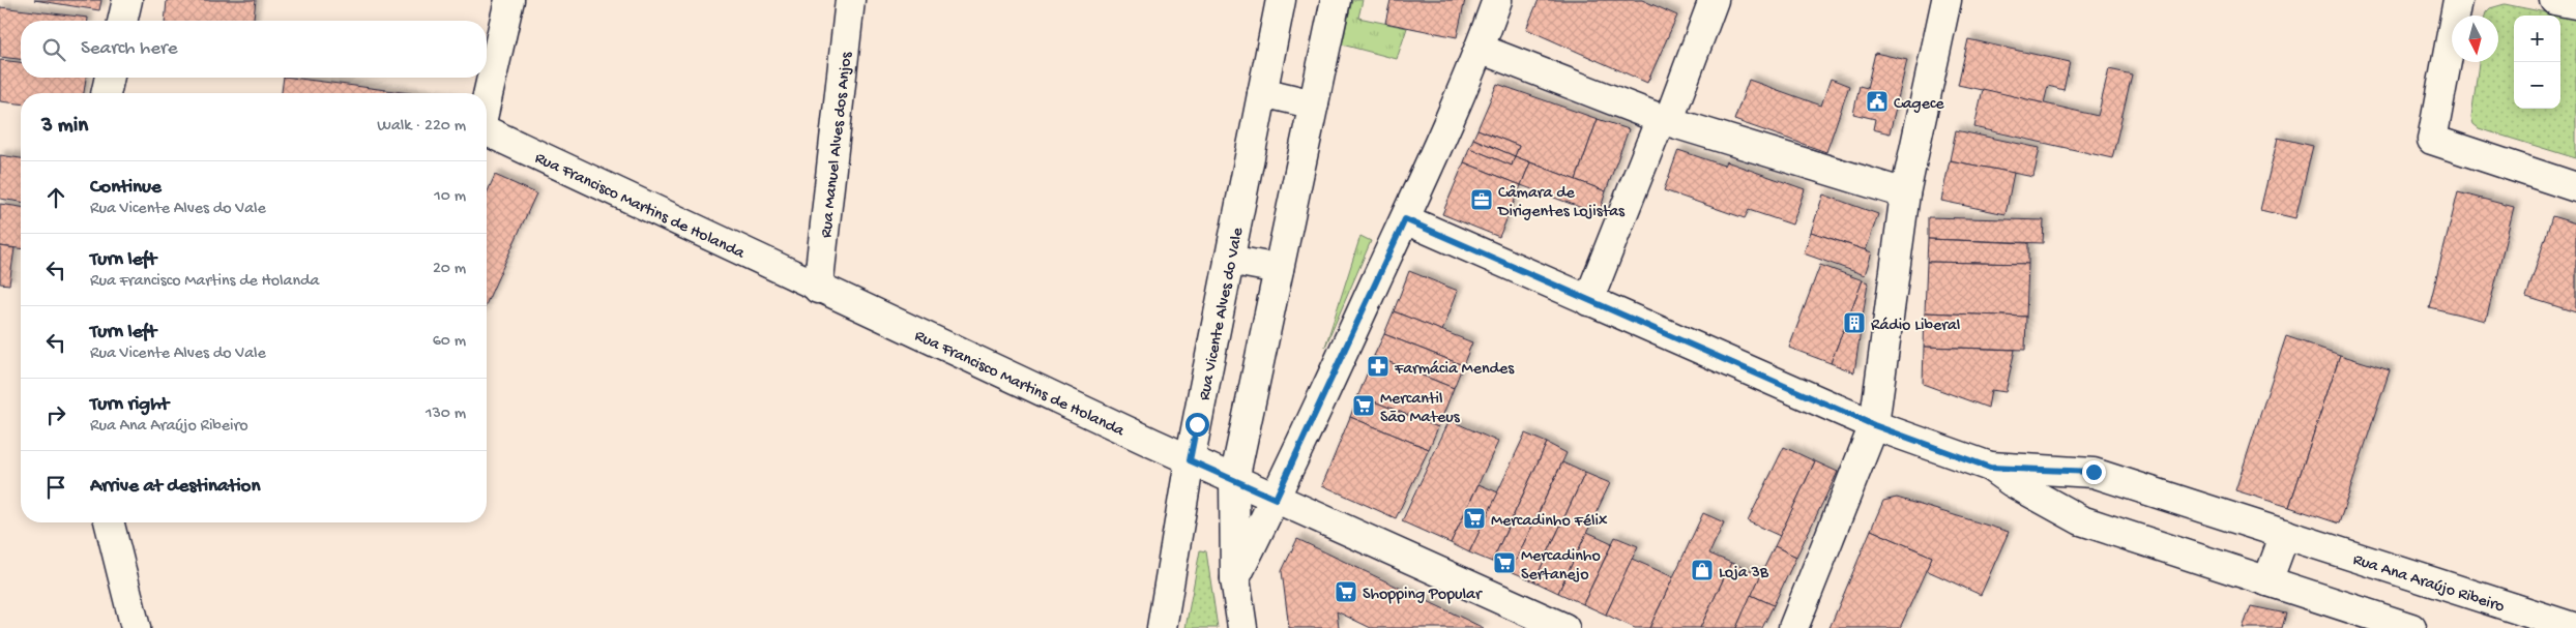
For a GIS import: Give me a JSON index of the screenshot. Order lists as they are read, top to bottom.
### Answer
{
  "streets": {
    "street": [
      "Rua Manuel Alves dos Anjos",
      "Rua Francisco Martins de Holanda",
      "Rua Vicente Alves do Vale",
      "Rua Ana Araújo Ribeiro"
    ]
  },
  "crossings": [
    ["Rua Manuel Alves dos Anjos", "Rua Francisco Martins de Holanda"],
    ["Rua Francisco Martins de Holanda", "Rua Vicente Alves do Vale"]
  ],
  "places": {
    "public building": ["Cagece"],
    "office": ["Câmara de Dirigentes Lojistas"],
    "building": ["Rádio Liberal"],
    "pharmacy": ["Farmácia Mendes"],
    "supermarket": [
      "Mercantil São Mateus",
      "Mercadinho Félix",
      "Mercadinho Sertanejo",
      "Shopping Popular"
    ],
    "shop": ["Loja 3B"]
  },
  "north": "bottom",
  "page": {
    "map_buttons": ["+", "−"],
    "search": "Search here",
    "heading": ["3 min", "Walk · 220 m"],
    "list": [
      ["Continue", "Rua Vicente Alves do Vale", "10 m"],
      ["Turn left", "Rua Francisco Martins de Holanda", "20 m"],
      ["Turn left", "Rua Vicente Alves do Vale", "60 m"],
      ["Turn right", "Rua Ana Araújo Ribeiro", "130 m"],
      "Arrive at destination"
    ]
  }
}
